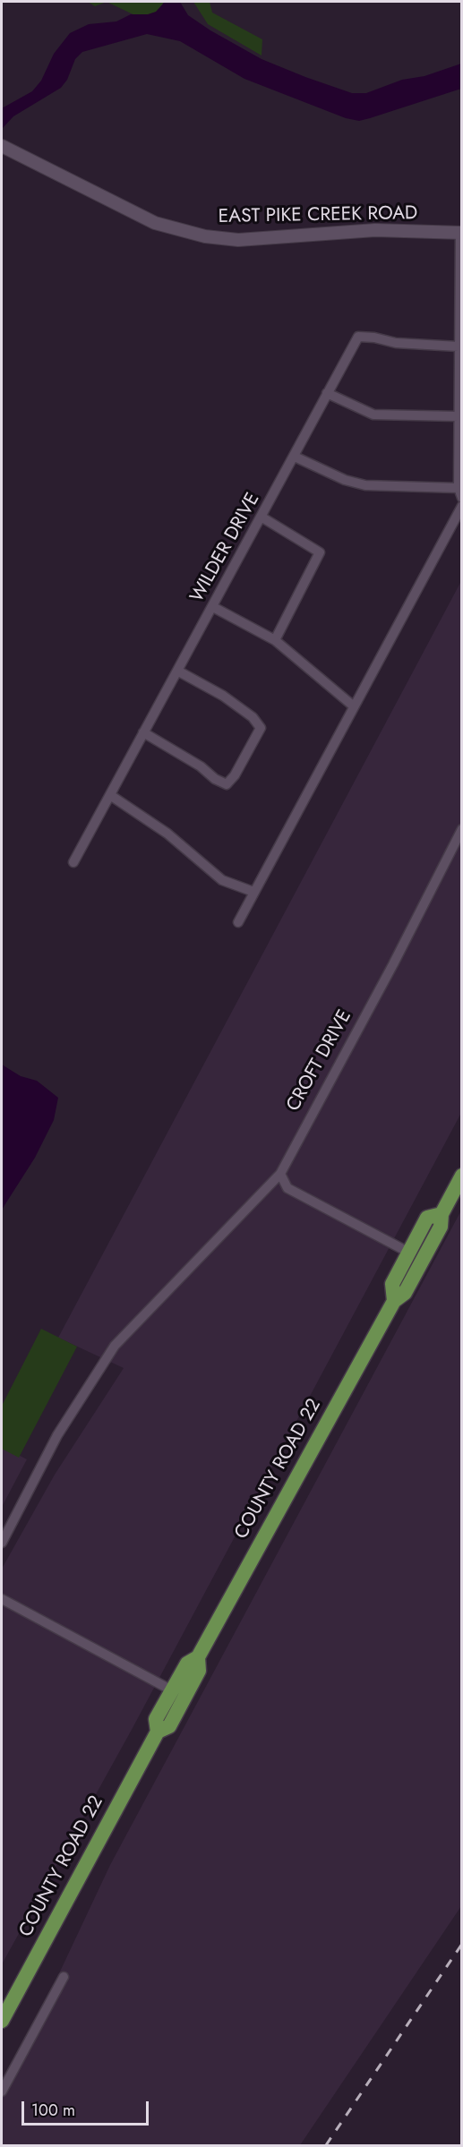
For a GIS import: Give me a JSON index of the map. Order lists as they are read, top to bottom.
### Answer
{
  "streets": {
    "main road": ["COUNTY ROAD 22"],
    "street": ["EAST PIKE CREEK ROAD", "WILDER DRIVE", "CROFT DRIVE"]
  },
  "scale_bar": "100 m"
}
